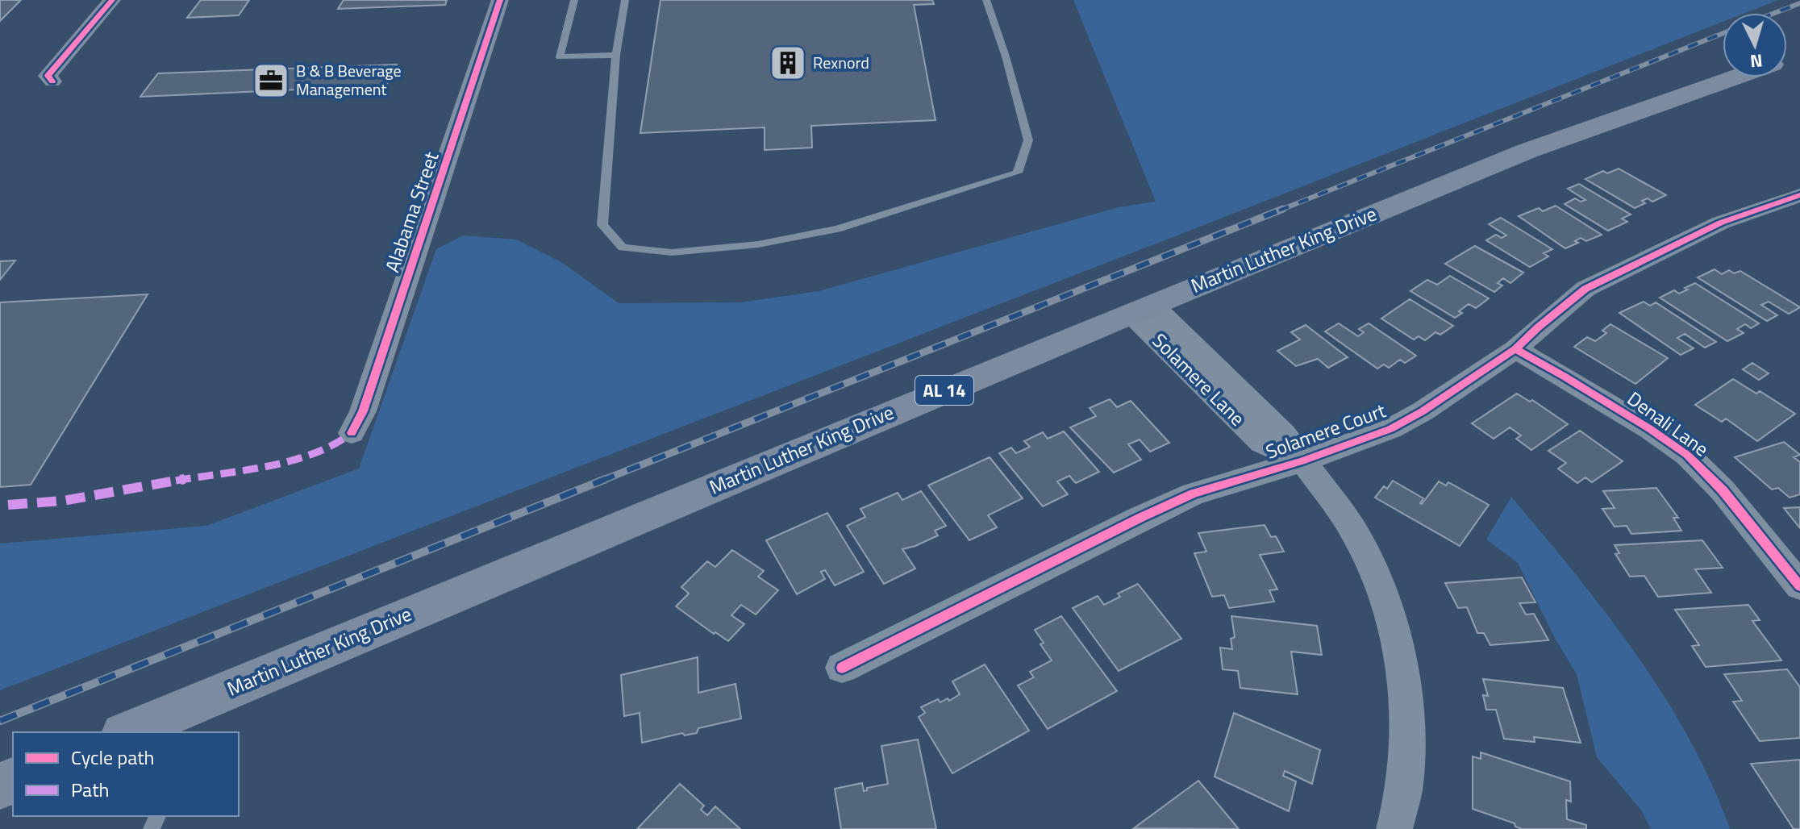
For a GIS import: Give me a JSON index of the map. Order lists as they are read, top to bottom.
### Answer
{
  "streets": {
    "main road": ["Martin Luther King Drive", "AL 14"],
    "street": [
      "Alabama Street",
      "Solamere Lane",
      "Denali Lane",
      "Solamere Court"
    ]
  },
  "crossings": [
    ["Martin Luther King Drive", "Solamere Lane"],
    ["Solamere Lane", "Solamere Court"],
    ["Denali Lane", "Solamere Court"]
  ],
  "places": {
    "building": ["Rexnord"],
    "office": ["B & B Beverage Management"]
  },
  "legend": ["Cycle path", "Path"],
  "north": "bottom"
}
